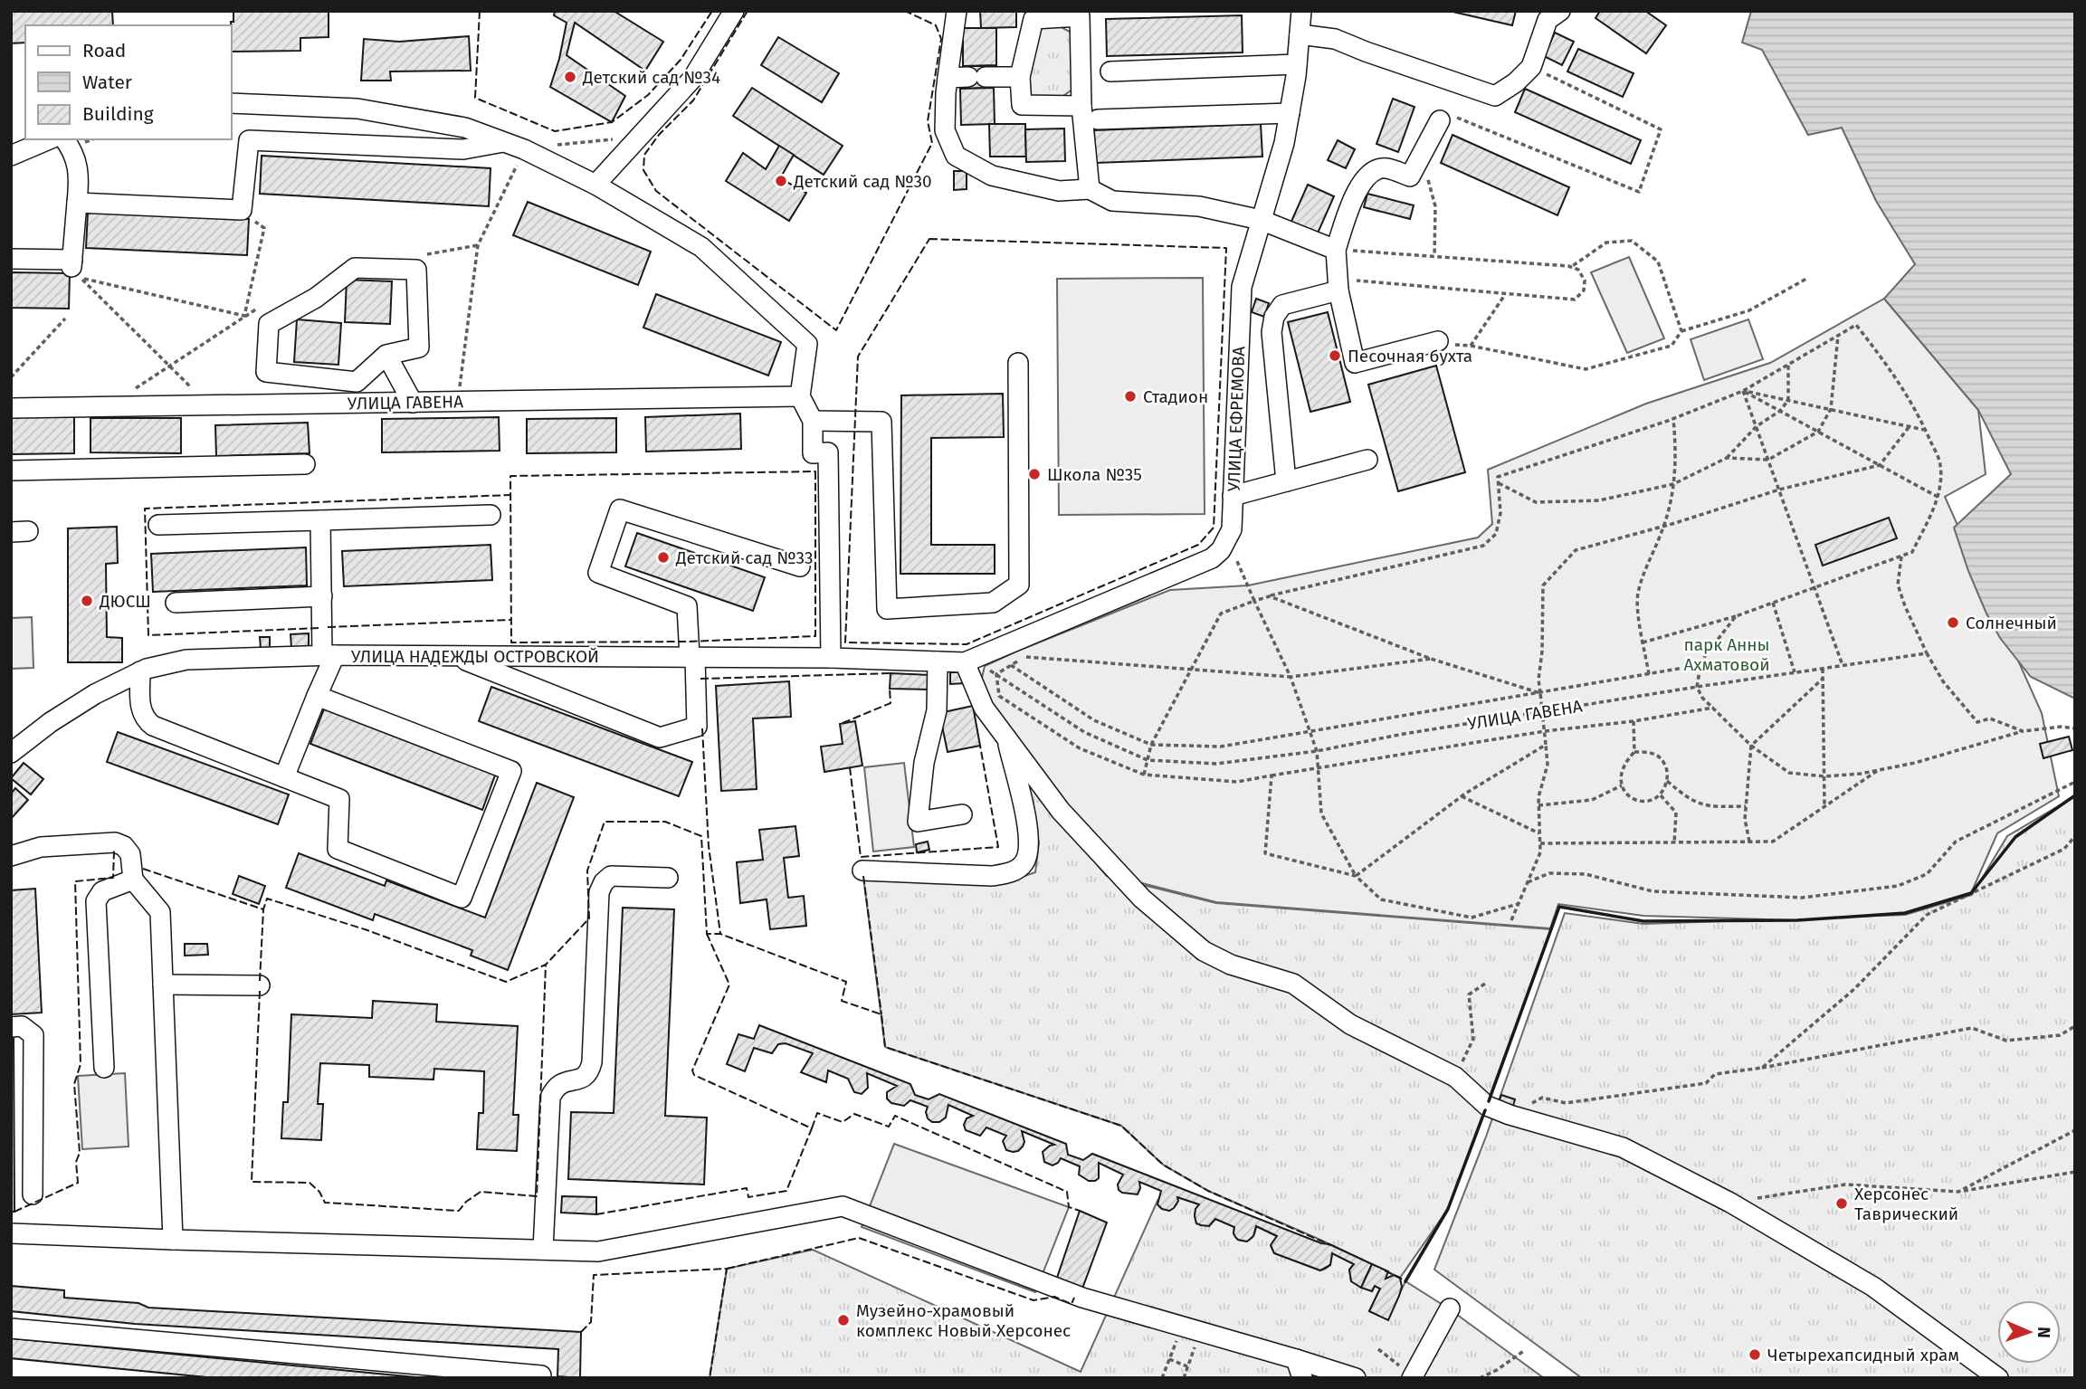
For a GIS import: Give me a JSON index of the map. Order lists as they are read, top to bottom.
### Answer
{
  "streets": {
    "street": ["УЛИЦА ГАВЕНА", "УЛИЦА ЕФРЕМОВА", "УЛИЦА НАДЕЖДЫ ОСТРОВСКОЙ"]
  },
  "crossings": [
    ["УЛИЦА ГАВЕНА", "УЛИЦА НАДЕЖДЫ ОСТРОВСКОЙ"]
  ],
  "parks": ["парк Анны Ахматовой"],
  "places": [
    "Детский сад №34",
    "Детский сад №30",
    "Песочная бухта",
    "Стадион",
    "Школа №35",
    "Детский сад №33",
    "ДЮСШ",
    "Солнечный",
    "Херсонес Таврический",
    "Музейно-храмовый комплекс Новый Херсонес",
    "Четырехапсидный храм"
  ],
  "legend": ["Road", "Water", "Building"],
  "north": "right"
}
